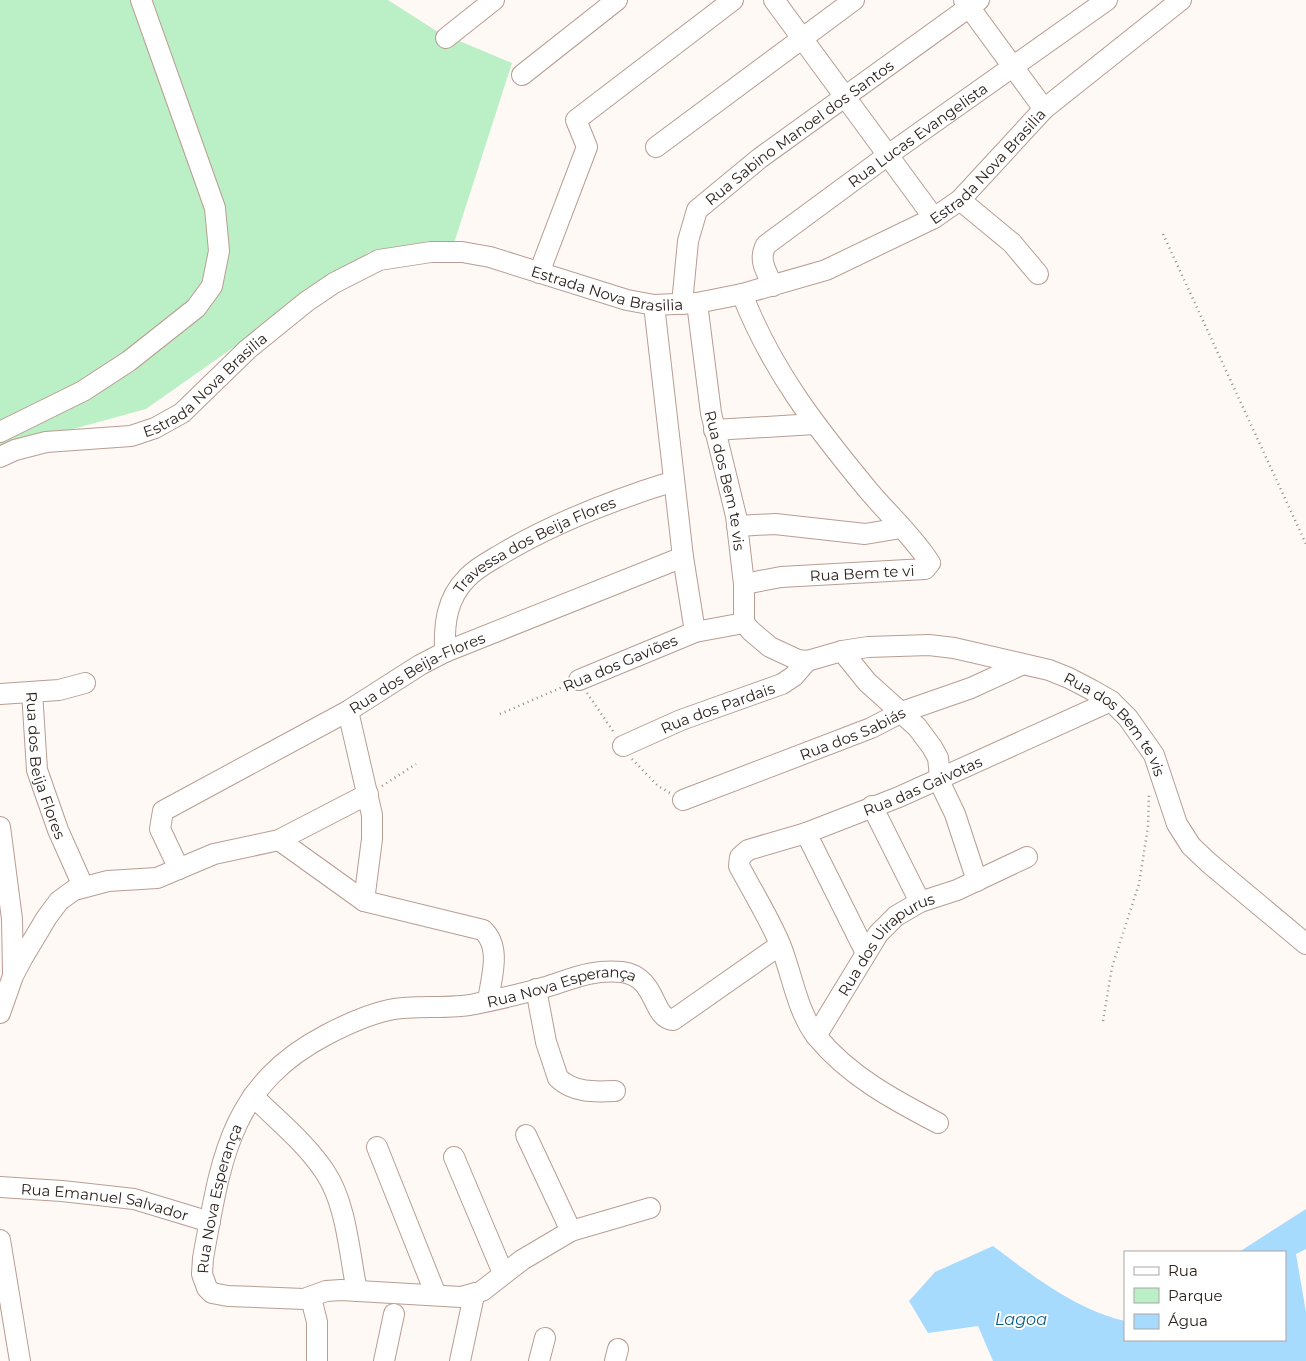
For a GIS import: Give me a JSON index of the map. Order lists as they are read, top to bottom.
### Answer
{
  "streets": {
    "street": [
      "Rua Sabino Manoel dos Santos",
      "Rua Lucas Evangelista",
      "Estrada Nova Brasilia",
      "Rua dos Bem te vis",
      "Travessa dos Beija Flores",
      "Rua Bem te vi",
      "Rua dos Gaviões",
      "Rua dos Beija-Flores",
      "Rua dos Pardais",
      "Rua dos Sabiás",
      "Rua dos Beija Flores",
      "Rua das Gaivotas",
      "Rua dos Uirapurus",
      "Rua Nova Esperança",
      "Rua Emanuel Salvador"
    ]
  },
  "crossings": [
    ["Rua Sabino Manoel dos Santos", "Estrada Nova Brasilia"],
    ["Rua Sabino Manoel dos Santos", "Rua dos Bem te vis"],
    ["Rua Lucas Evangelista", "Estrada Nova Brasilia"],
    ["Estrada Nova Brasilia", "Rua dos Bem te vis"],
    ["Estrada Nova Brasilia", "Rua Bem te vi"],
    ["Rua dos Bem te vis", "Rua Bem te vi"],
    ["Rua dos Bem te vis", "Rua dos Gaviões"],
    ["Rua dos Bem te vis", "Rua dos Pardais"],
    ["Rua dos Bem te vis", "Rua dos Sabiás"],
    ["Rua dos Bem te vis", "Rua das Gaivotas"],
    ["Travessa dos Beija Flores", "Rua dos Beija-Flores"],
    ["Rua das Gaivotas", "Rua Nova Esperança"],
    ["Rua Nova Esperança", "Rua Emanuel Salvador"]
  ],
  "water": ["Lagoa"],
  "legend": ["Rua", "Parque", "Água"]
}
